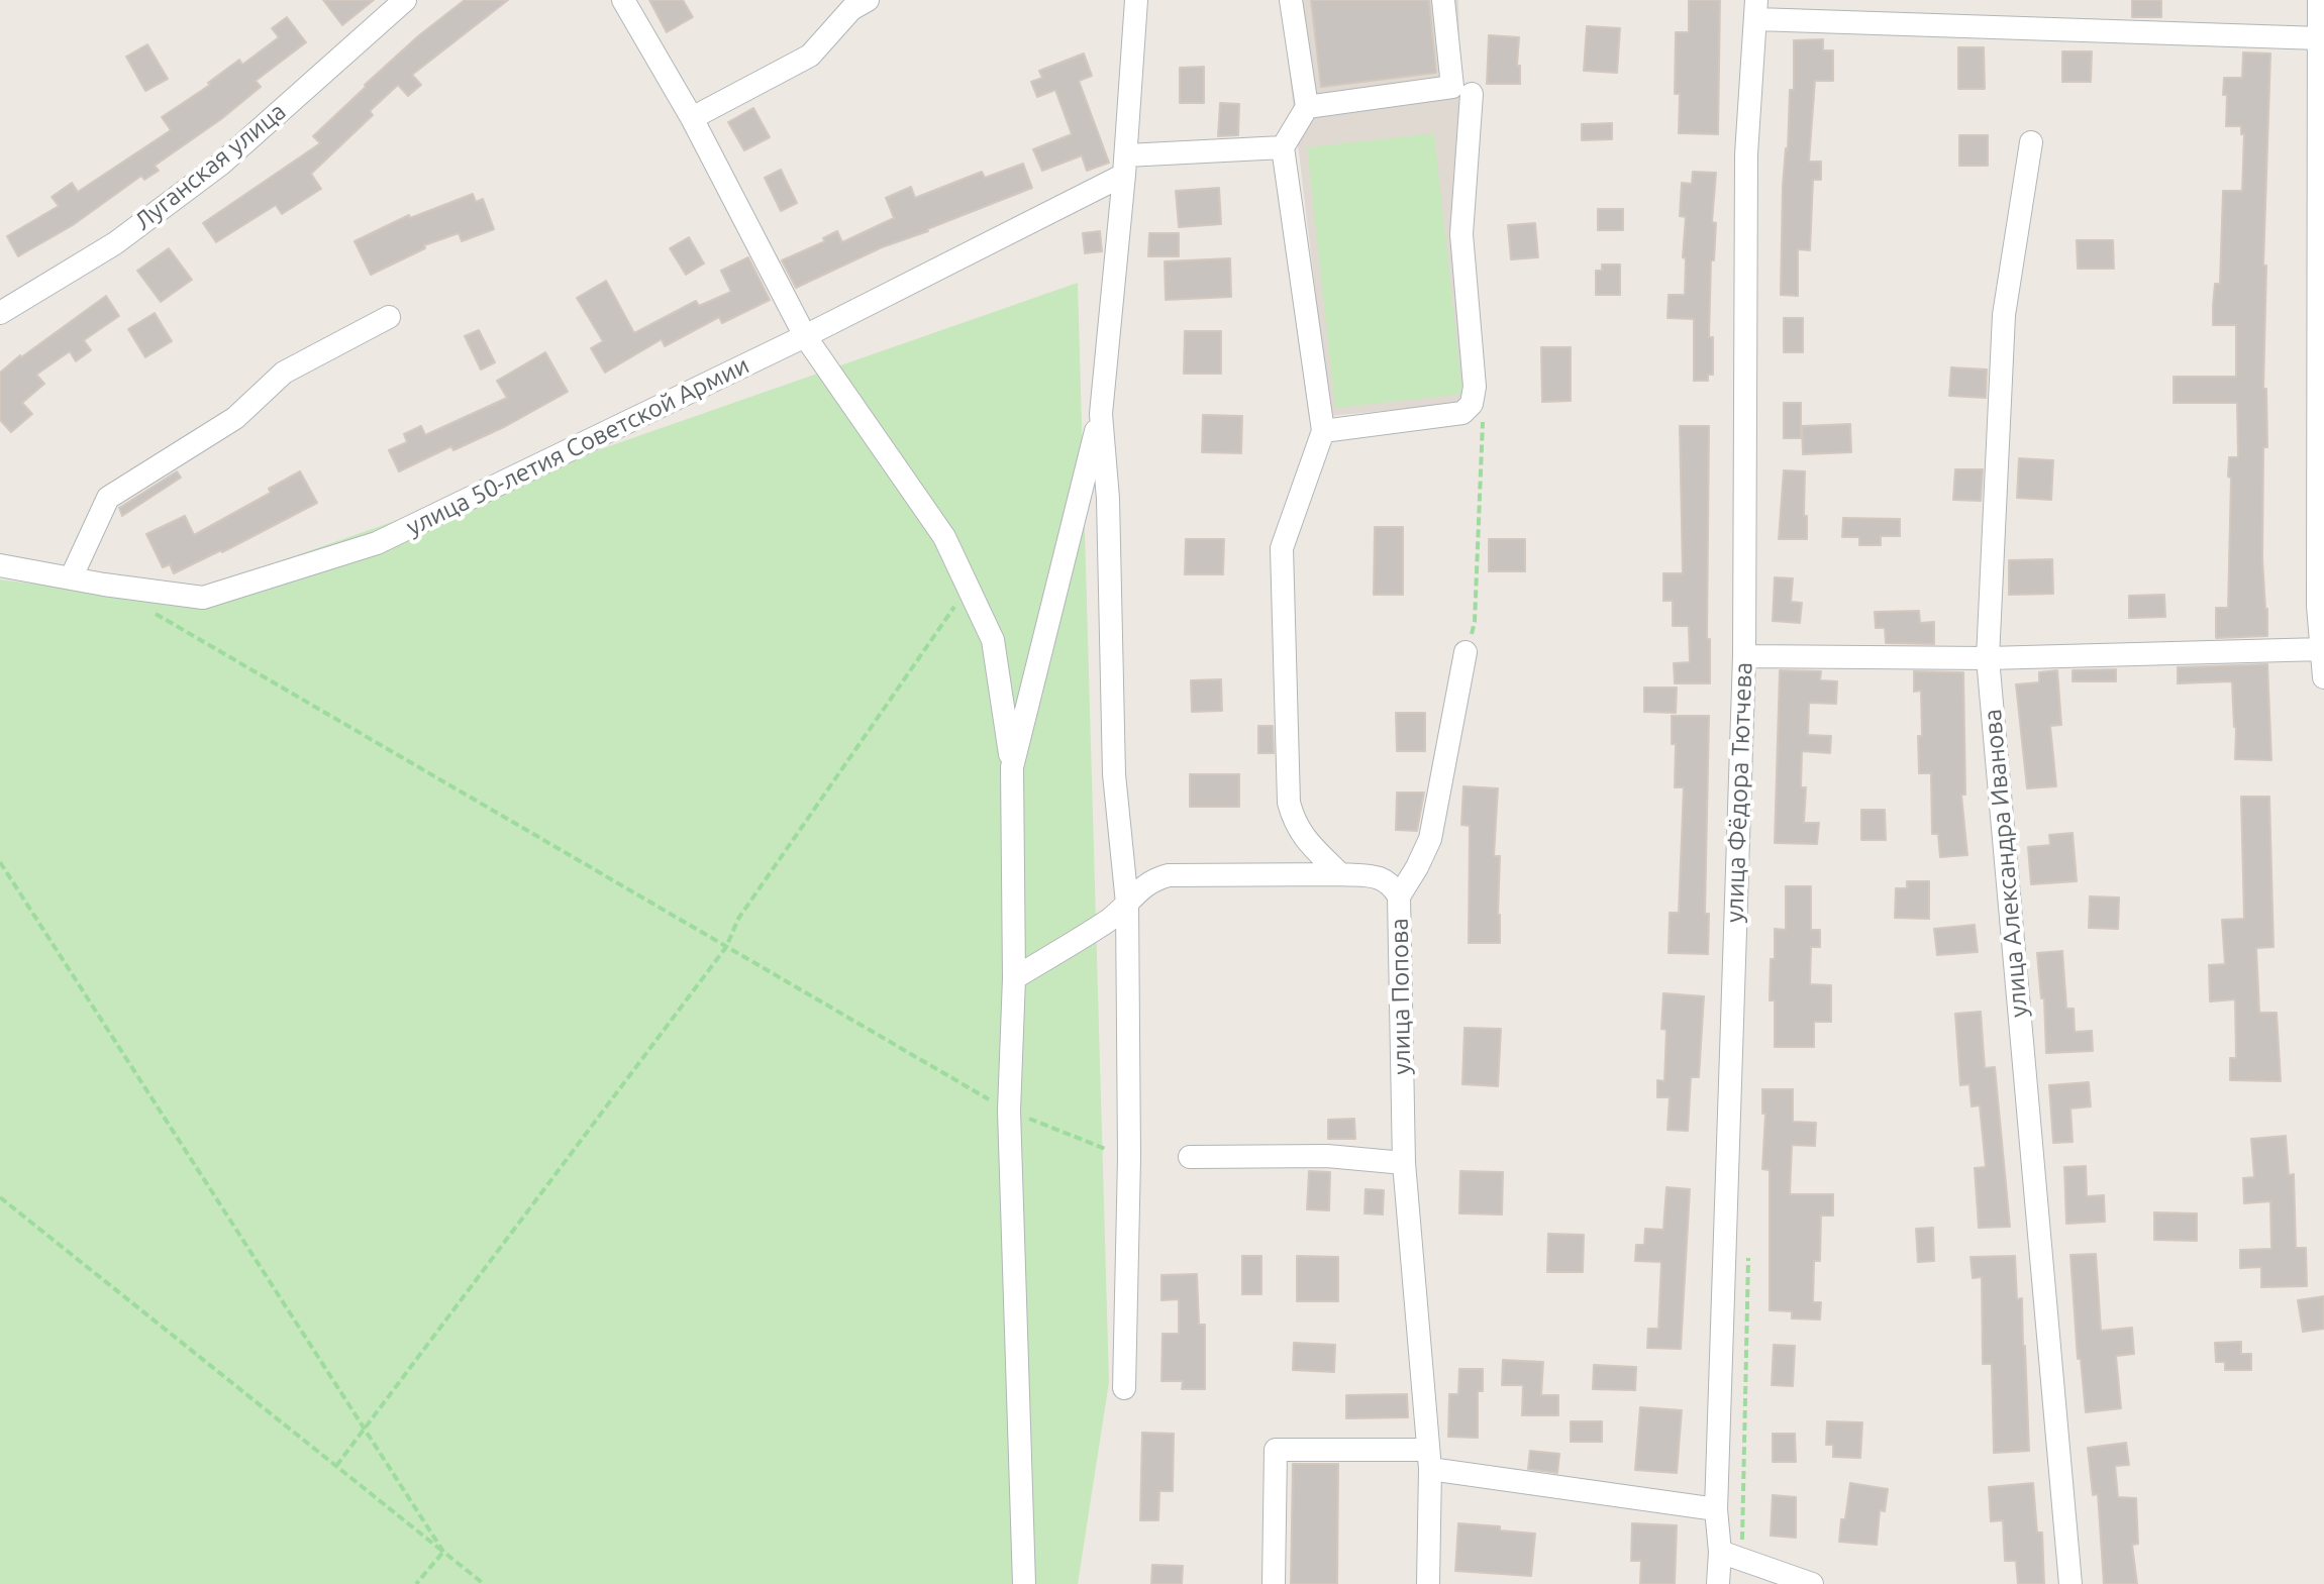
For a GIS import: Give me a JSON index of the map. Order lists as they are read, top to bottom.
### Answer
{
  "streets": {
    "street": [
      "Луганская улица",
      "улица 50-летия Советской Армии",
      "улица Фёдора Тютчева",
      "улица Александра Иванова",
      "улица Попова"
    ]
  }
}
